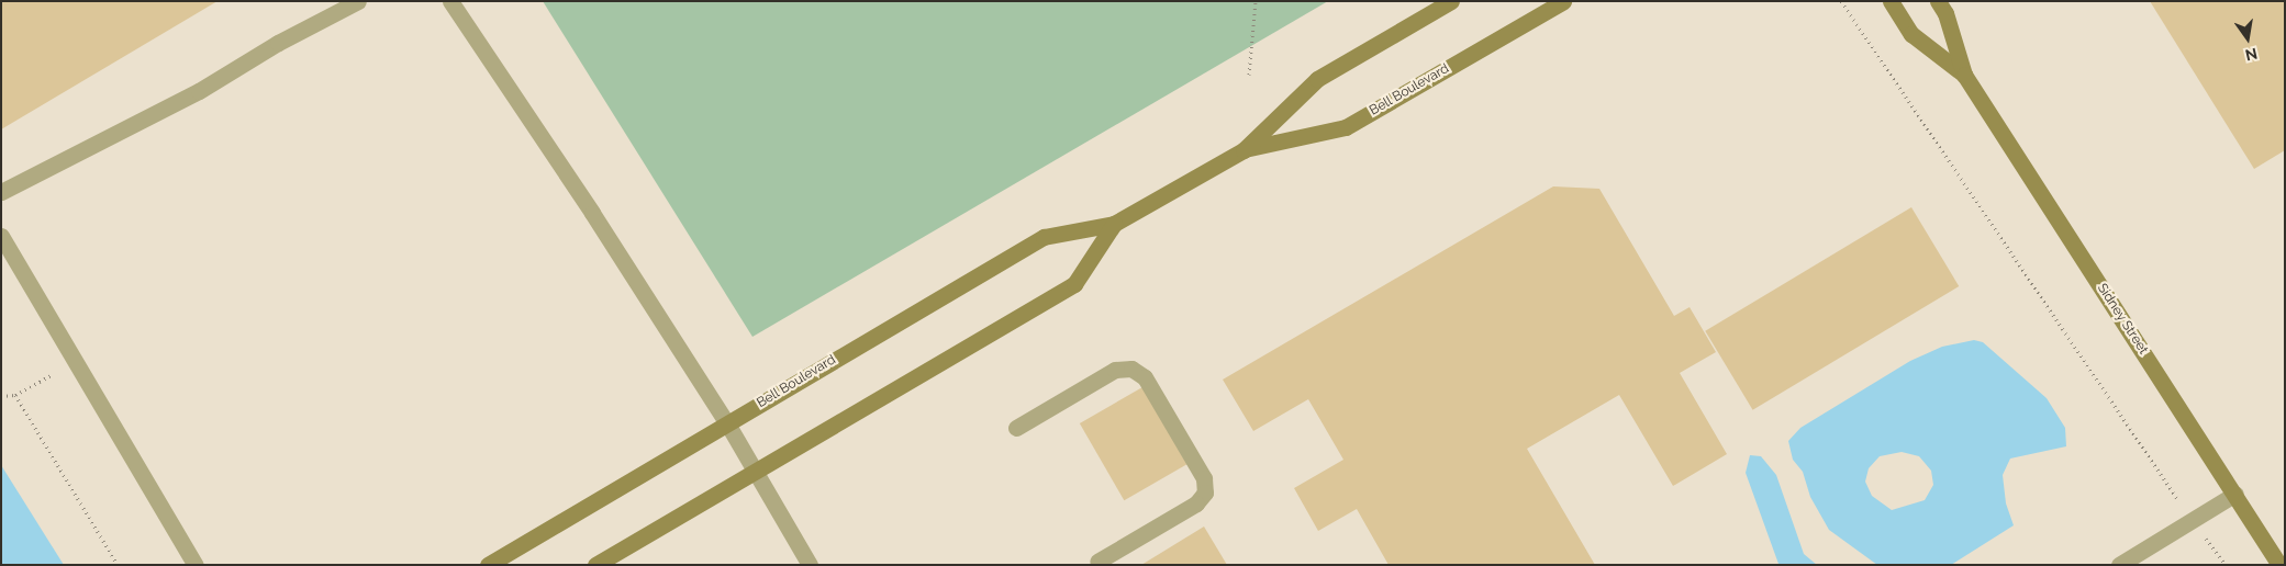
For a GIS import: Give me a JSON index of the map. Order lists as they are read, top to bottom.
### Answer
{
  "streets": {
    "main road": ["Bell Boulevard", "Sidney Street"]
  },
  "north": "bottom"
}
